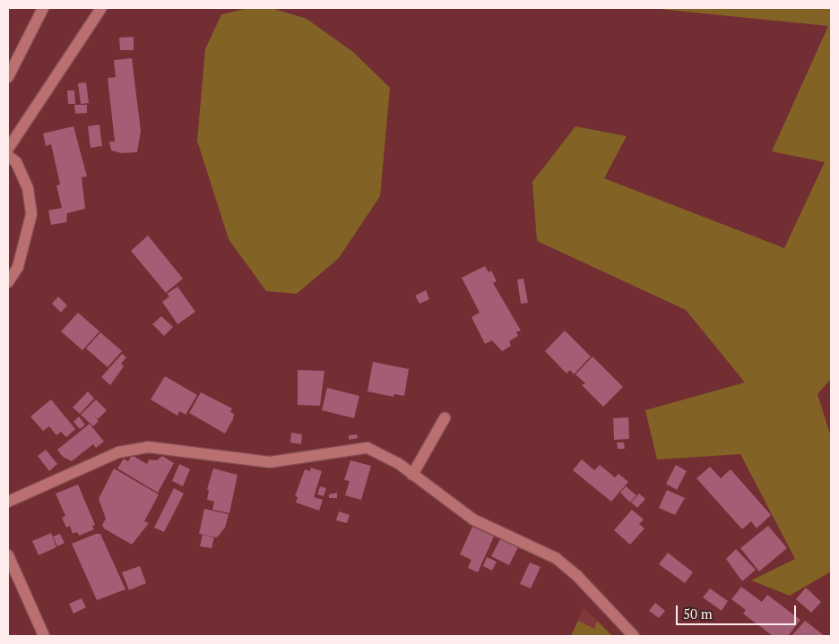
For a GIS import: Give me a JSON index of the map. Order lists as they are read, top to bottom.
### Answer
{
  "scale_bar": "50 m"
}
